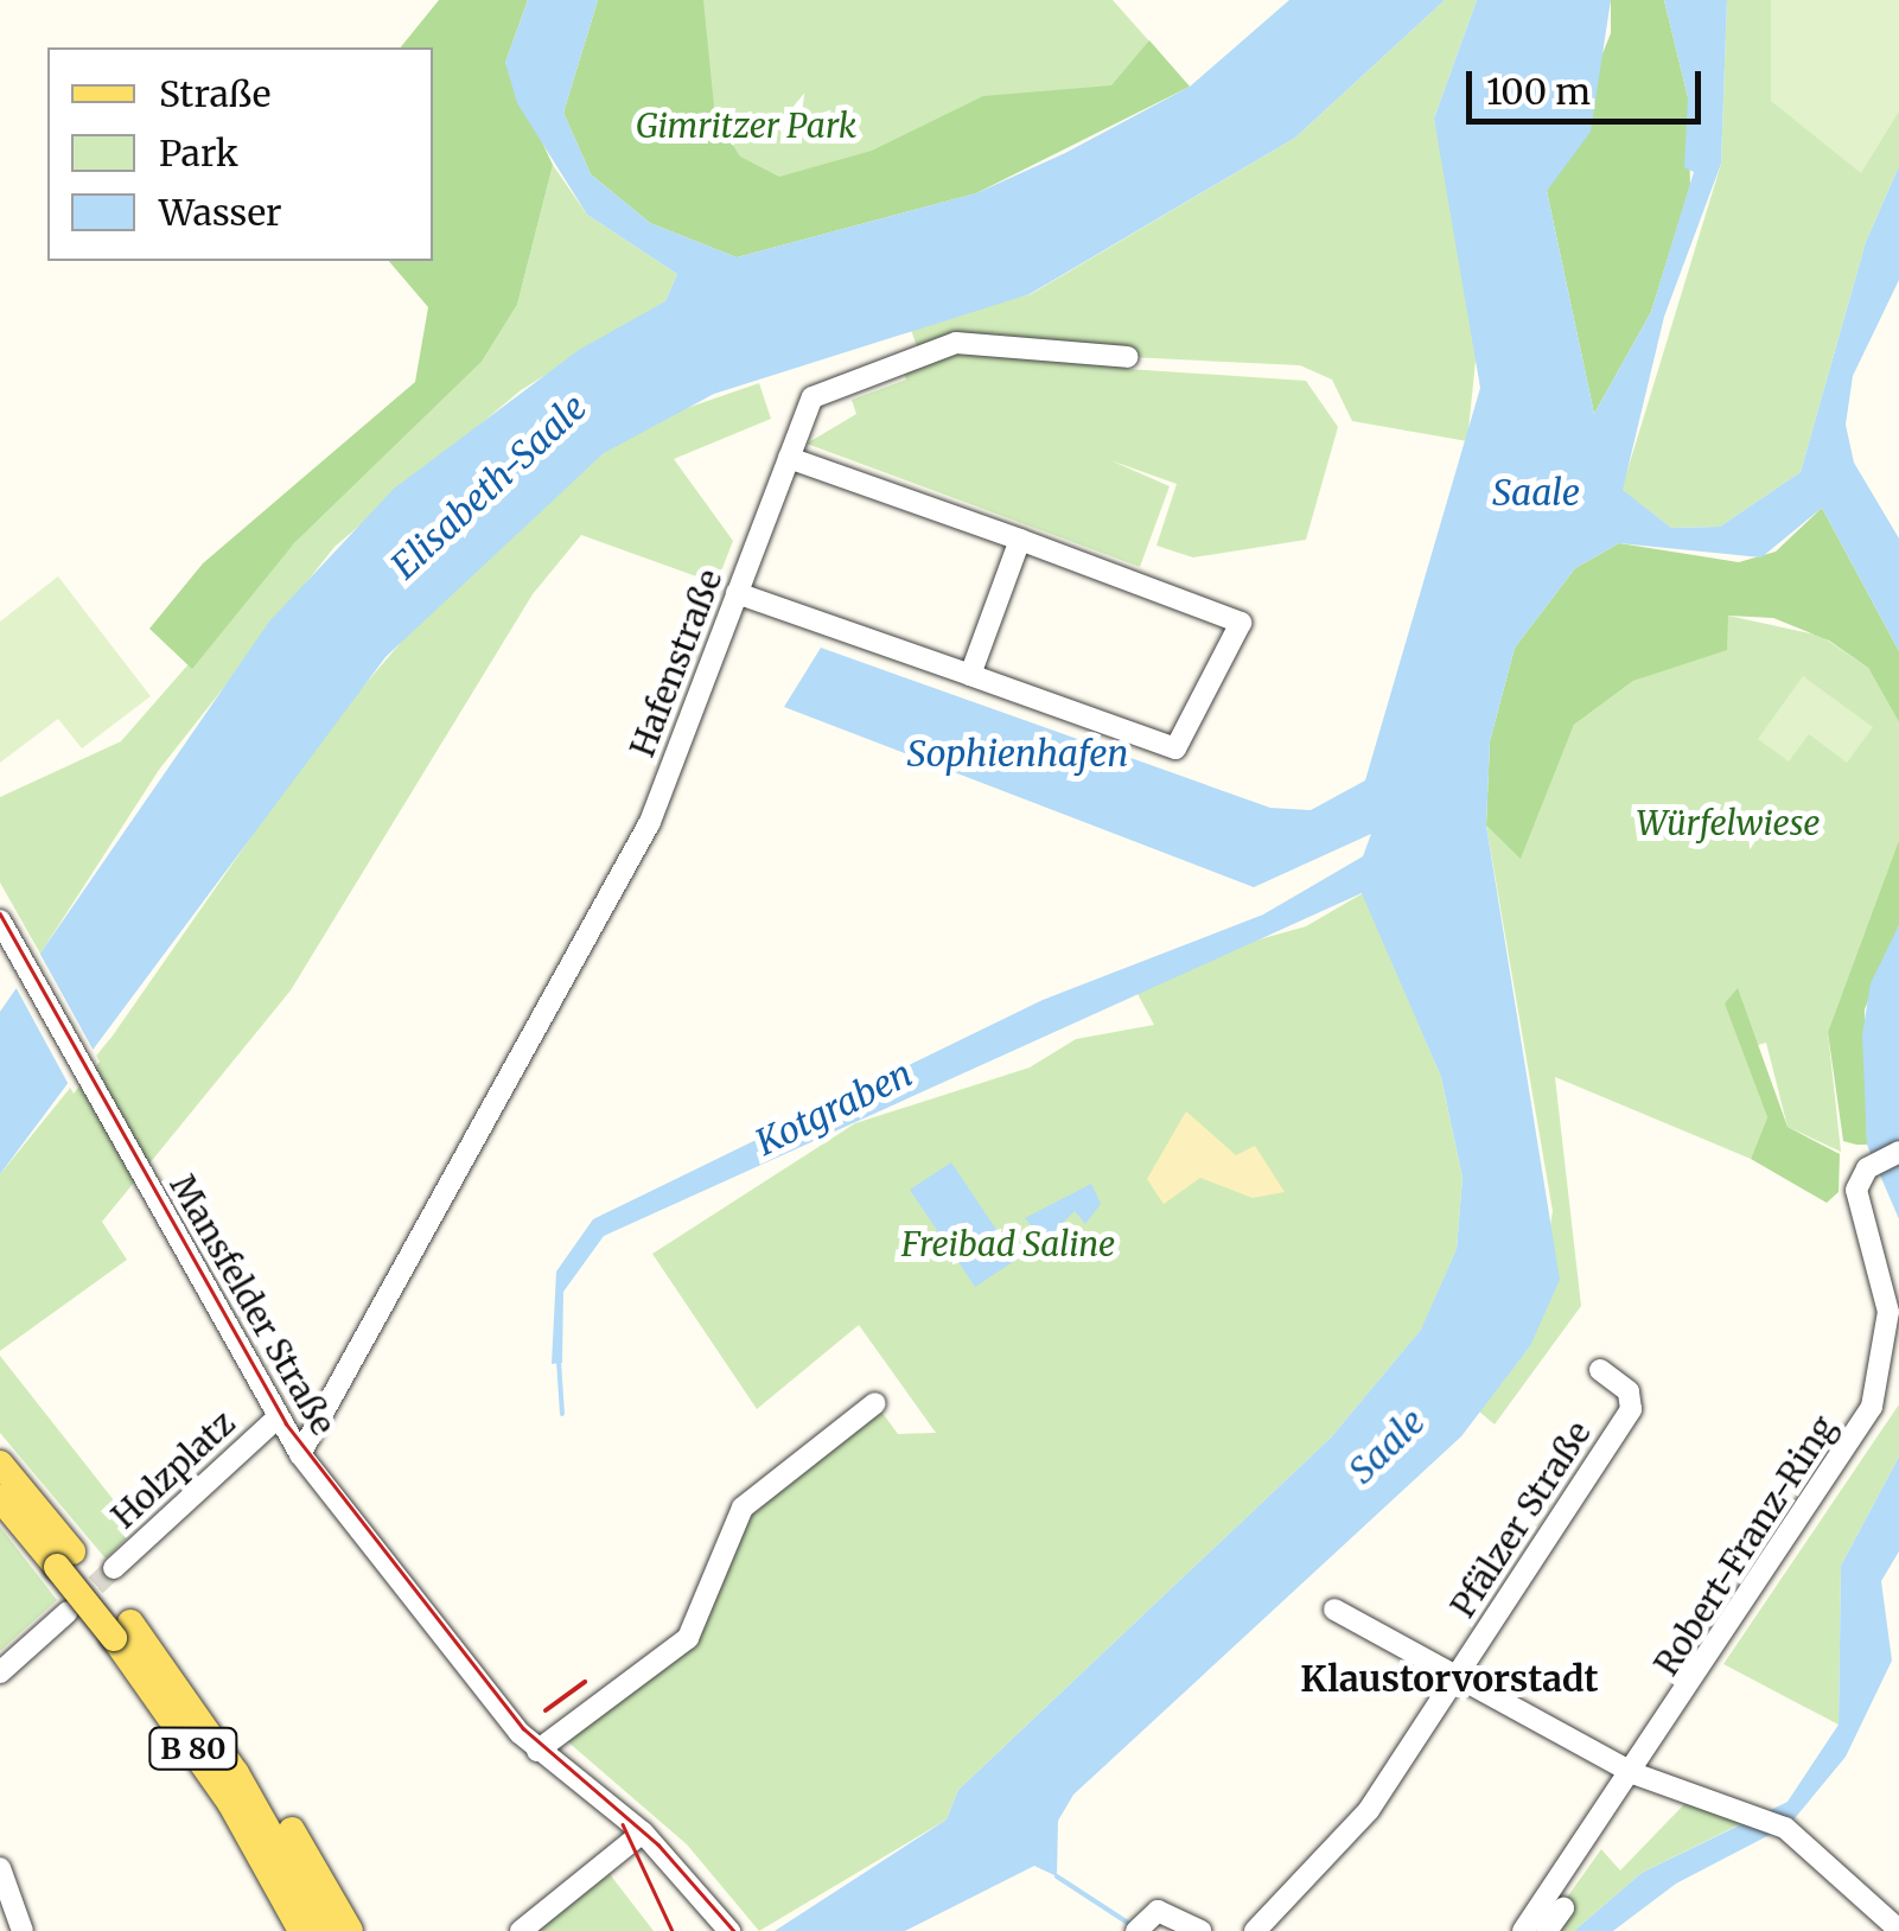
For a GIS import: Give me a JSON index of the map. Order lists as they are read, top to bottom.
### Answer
{
  "streets": {
    "main road": ["B 80"],
    "street": [
      "Hafenstraße",
      "Mansfelder Straße",
      "Holzplatz",
      "Pfälzer Straße",
      "Robert-Franz-Ring"
    ]
  },
  "crossings": [
    ["Hafenstraße", "Mansfelder Straße"],
    ["Mansfelder Straße", "Holzplatz"]
  ],
  "districts": ["Klaustorvorstadt"],
  "water": [
    "Elisabeth-Saale",
    "Saale",
    "Sophienhafen",
    "Kotgraben"
  ],
  "parks": ["Gimritzer Park", "Würfelwiese", "Freibad Saline"],
  "legend": ["Straße", "Park", "Wasser"],
  "scale_bar": "100 m"
}
